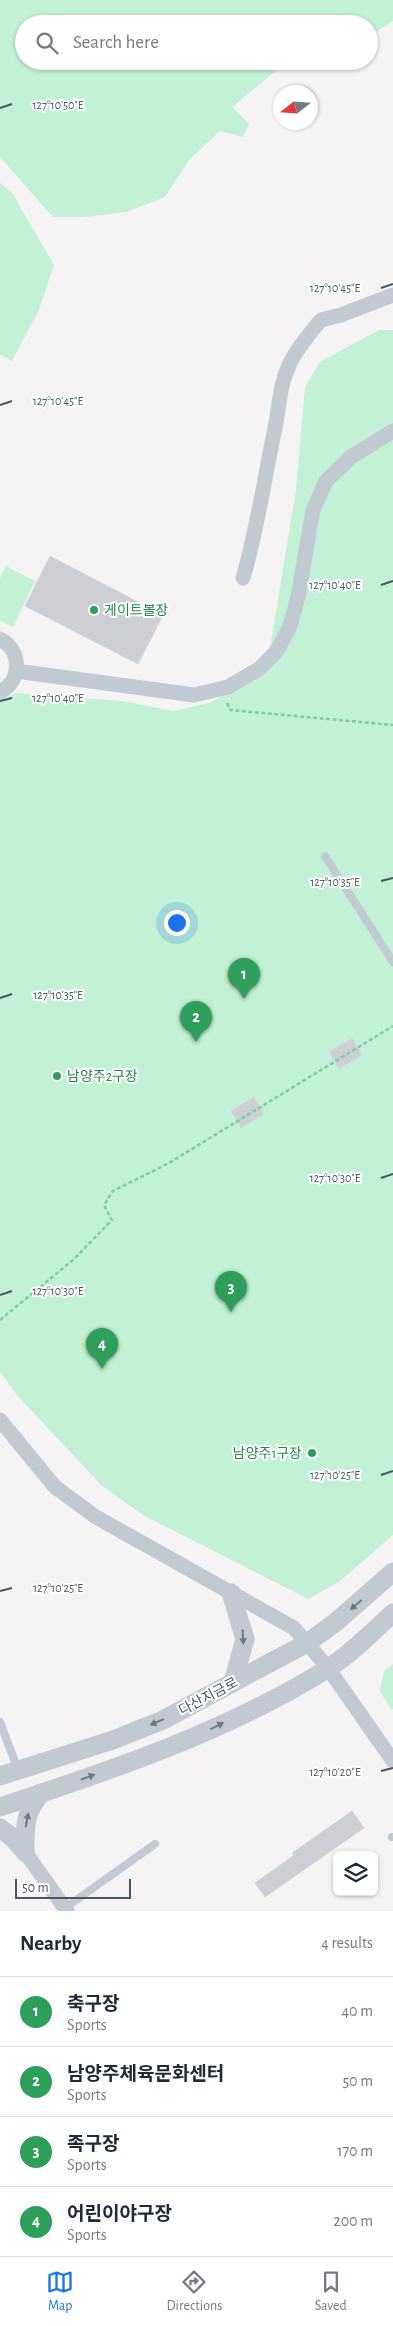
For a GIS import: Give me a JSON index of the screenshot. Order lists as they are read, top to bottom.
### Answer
{
  "streets": {
    "street": ["다산지금로"]
  },
  "places": ["게이트볼장", "남양주2구장", "남양주1구장"],
  "scale_bar": "50 m",
  "north": "left",
  "page": {
    "search": "Search here",
    "pins": [
      "1",
      "2",
      "3",
      "4"
    ],
    "scale": "50 m",
    "heading": ["Nearby", "4 results"],
    "list": [
      {
        "mark": "1",
        "name": "축구장",
        "note": "Sports",
        "value": "40 m"
      },
      {
        "mark": "2",
        "name": "남양주체육문화센터",
        "note": "Sports",
        "value": "50 m"
      },
      {
        "mark": "3",
        "name": "족구장",
        "note": "Sports",
        "value": "170 m"
      },
      {
        "mark": "4",
        "name": "어린이야구장",
        "note": "Sports",
        "value": "200 m"
      }
    ],
    "nav": ["Map", "Directions", "Saved"]
  },
  "coordinates": [
    "127°10'50\"E",
    "127°10'45\"E",
    "127°10'40\"E",
    "127°10'35\"E",
    "127°10'30\"E",
    "127°10'25\"E",
    "127°10'20\"E"
  ]
}
